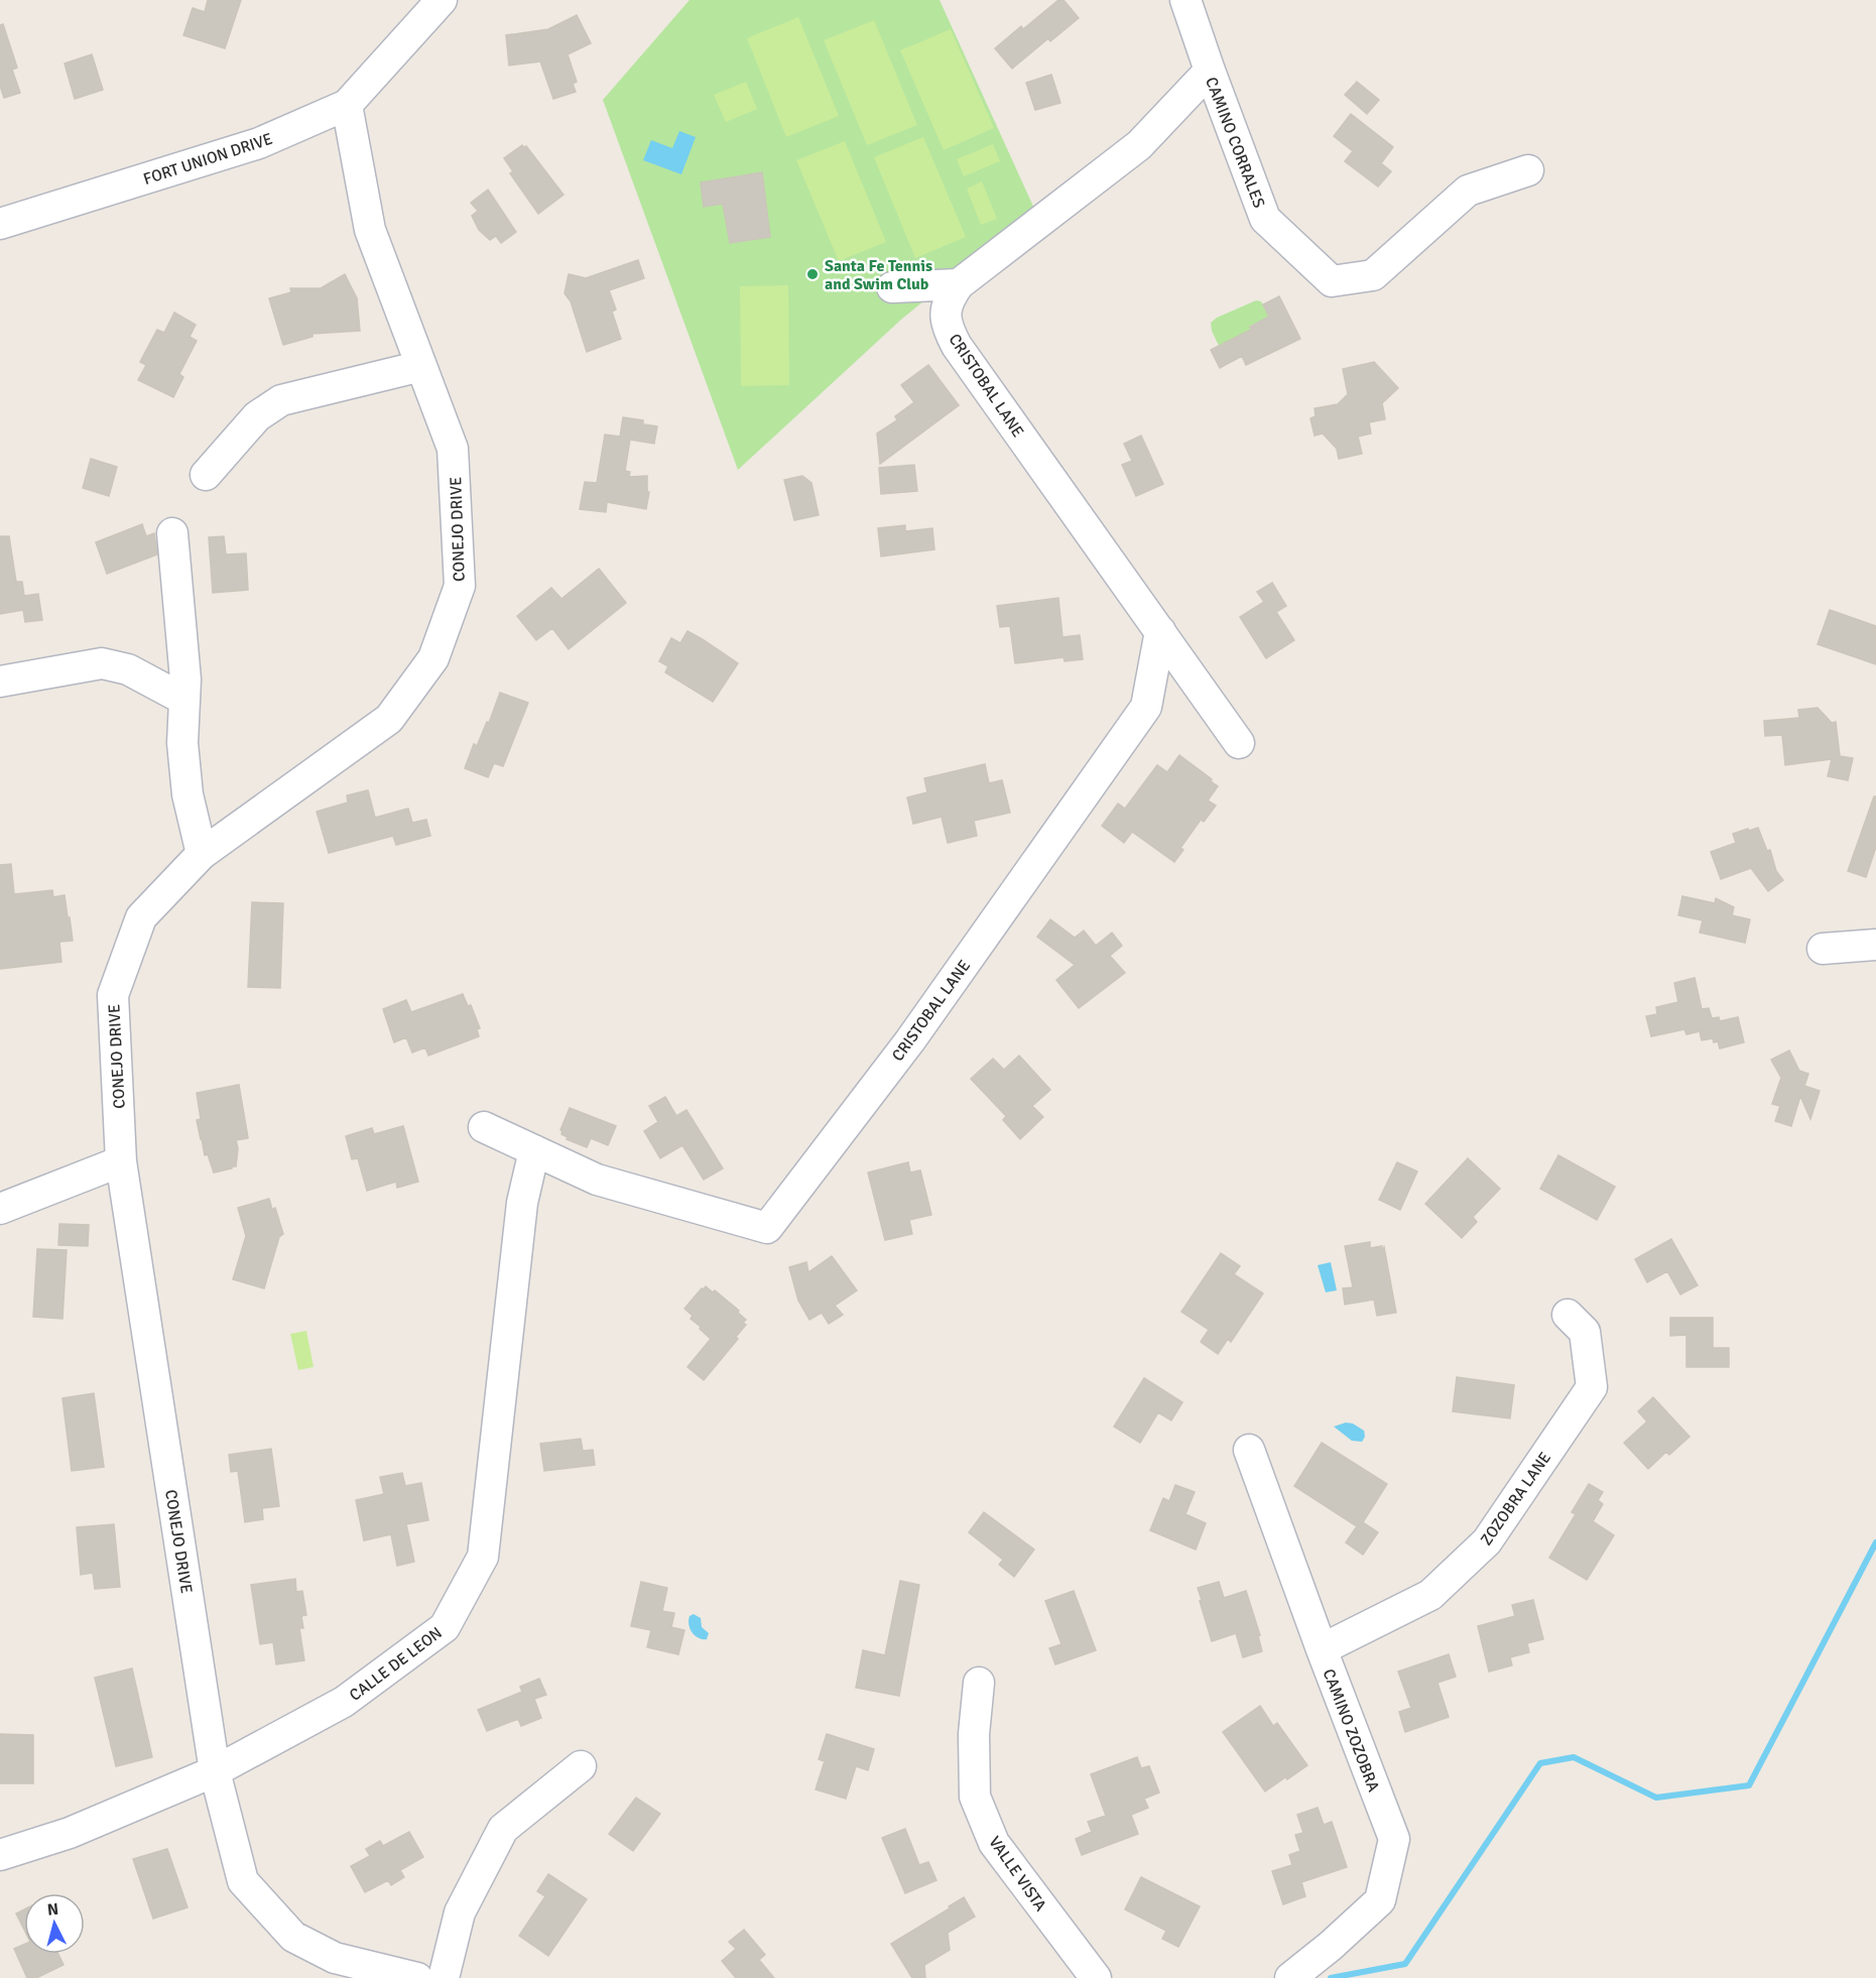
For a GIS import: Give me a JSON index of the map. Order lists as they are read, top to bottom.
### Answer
{
  "streets": {
    "street": [
      "CAMINO CORRALES",
      "FORT UNION DRIVE",
      "CRISTOBAL LANE",
      "CONEJO DRIVE",
      "ZOZOBRA LANE",
      "CALLE DE LEON",
      "CAMINO ZOZOBRA",
      "VALLE VISTA"
    ]
  },
  "crossings": [
    ["CAMINO CORRALES", "CRISTOBAL LANE"],
    ["FORT UNION DRIVE", "CONEJO DRIVE"],
    ["CRISTOBAL LANE", "CALLE DE LEON"],
    ["CONEJO DRIVE", "CALLE DE LEON"],
    ["ZOZOBRA LANE", "CAMINO ZOZOBRA"]
  ],
  "places": ["Santa Fe Tennis and Swim Club"],
  "north": "top"
}
